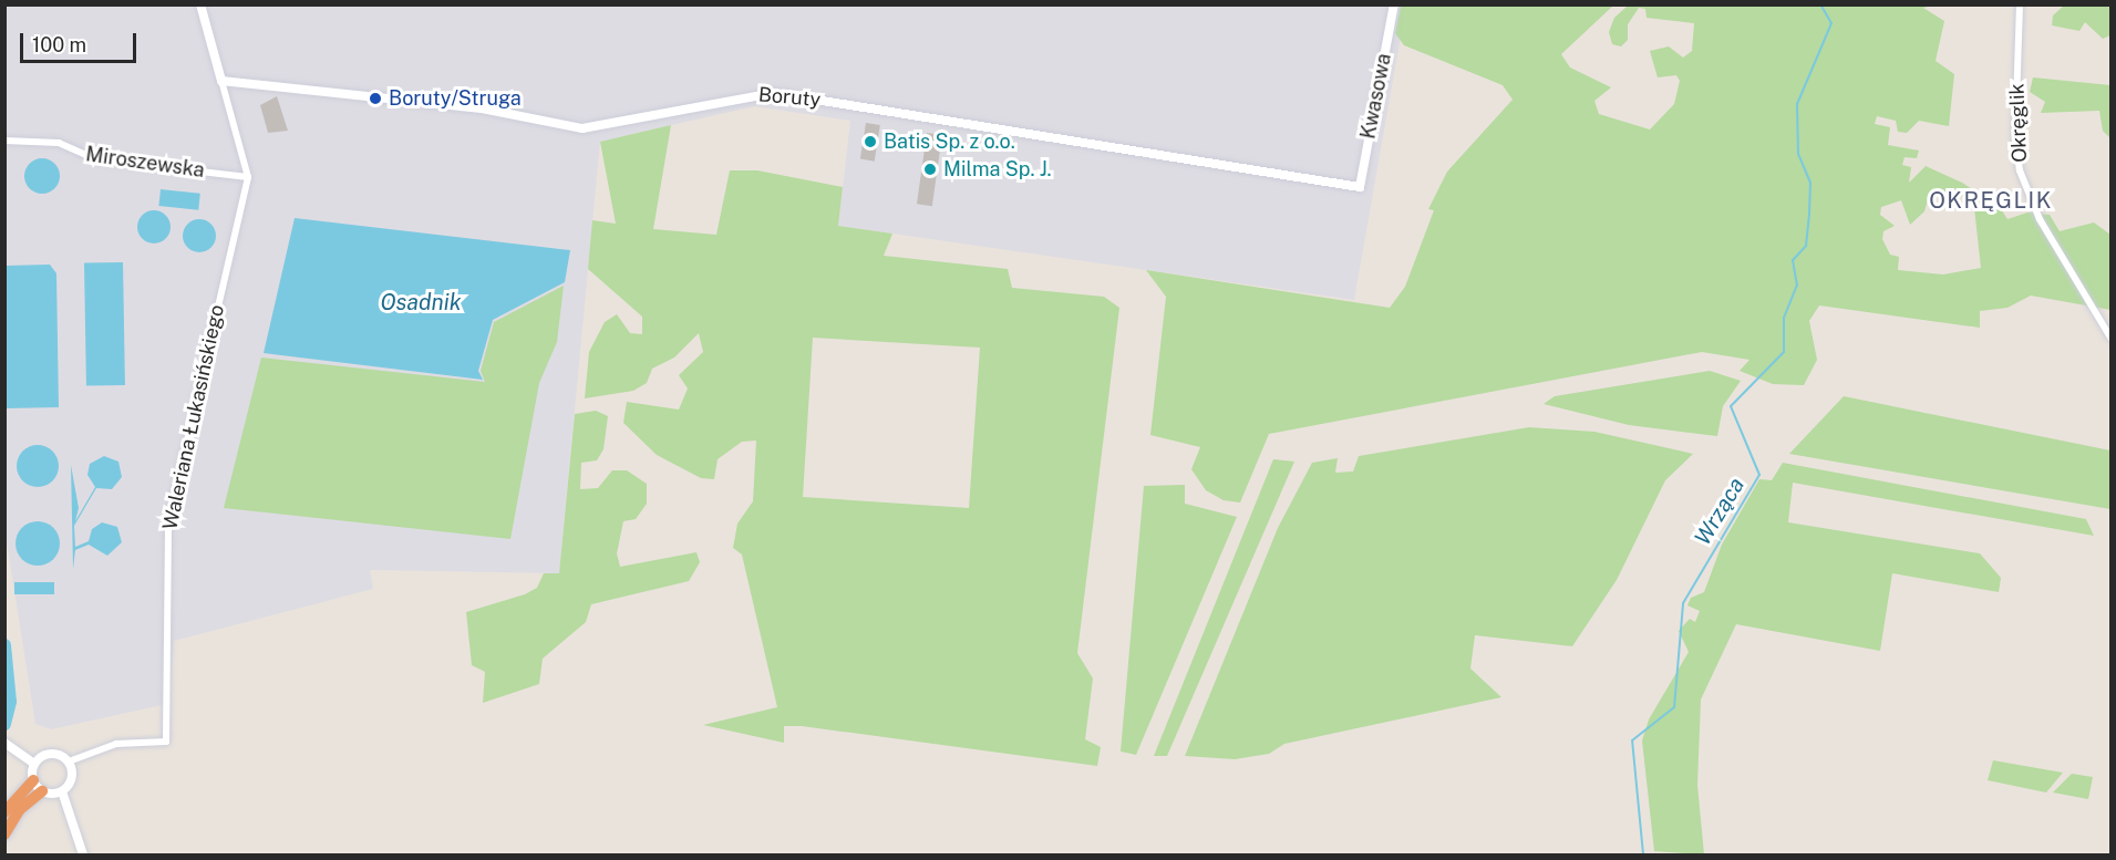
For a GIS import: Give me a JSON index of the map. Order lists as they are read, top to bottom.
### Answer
{
  "streets": {
    "street": [
      "Kwasowa",
      "Boruty",
      "Okręglik",
      "Miroszewska",
      "Waleriana Łukasińskiego"
    ]
  },
  "crossings": [
    ["Kwasowa", "Boruty"],
    ["Miroszewska", "Waleriana Łukasińskiego"]
  ],
  "districts": ["OKRĘGLIK"],
  "water": ["Osadnik", "Wrząca"],
  "places": ["Boruty/Struga", "Batis Sp. z o.o.", "Milma Sp. J."],
  "scale_bar": "100 m"
}
